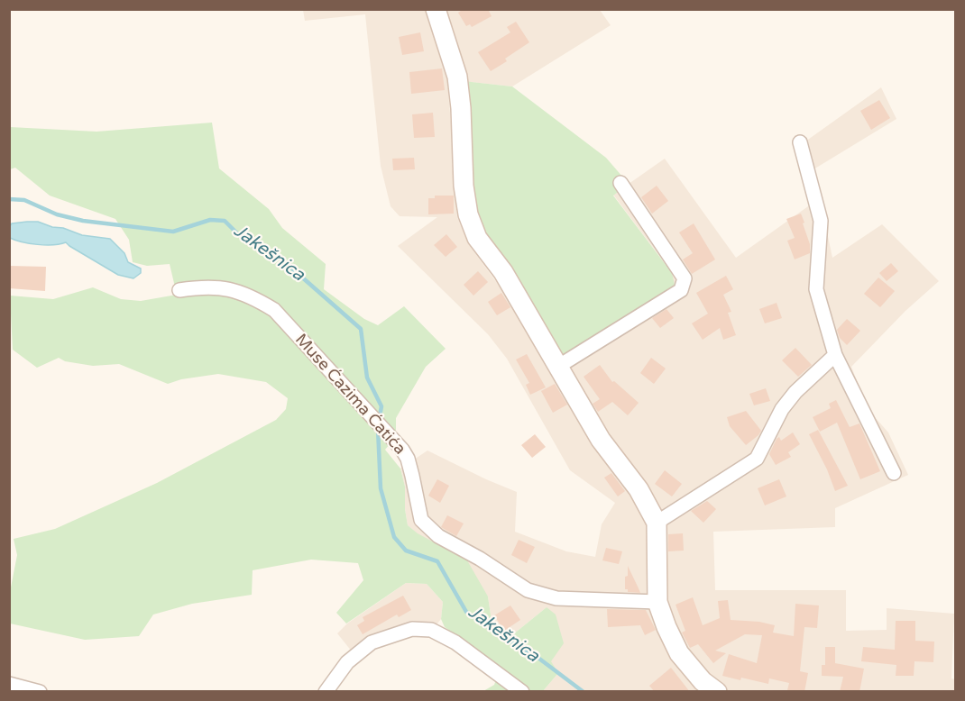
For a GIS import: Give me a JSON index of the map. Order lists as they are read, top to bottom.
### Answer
{
  "streets": {
    "street": ["Muse Ćazima Ćatića"]
  },
  "water": ["Jakešnica"]
}
